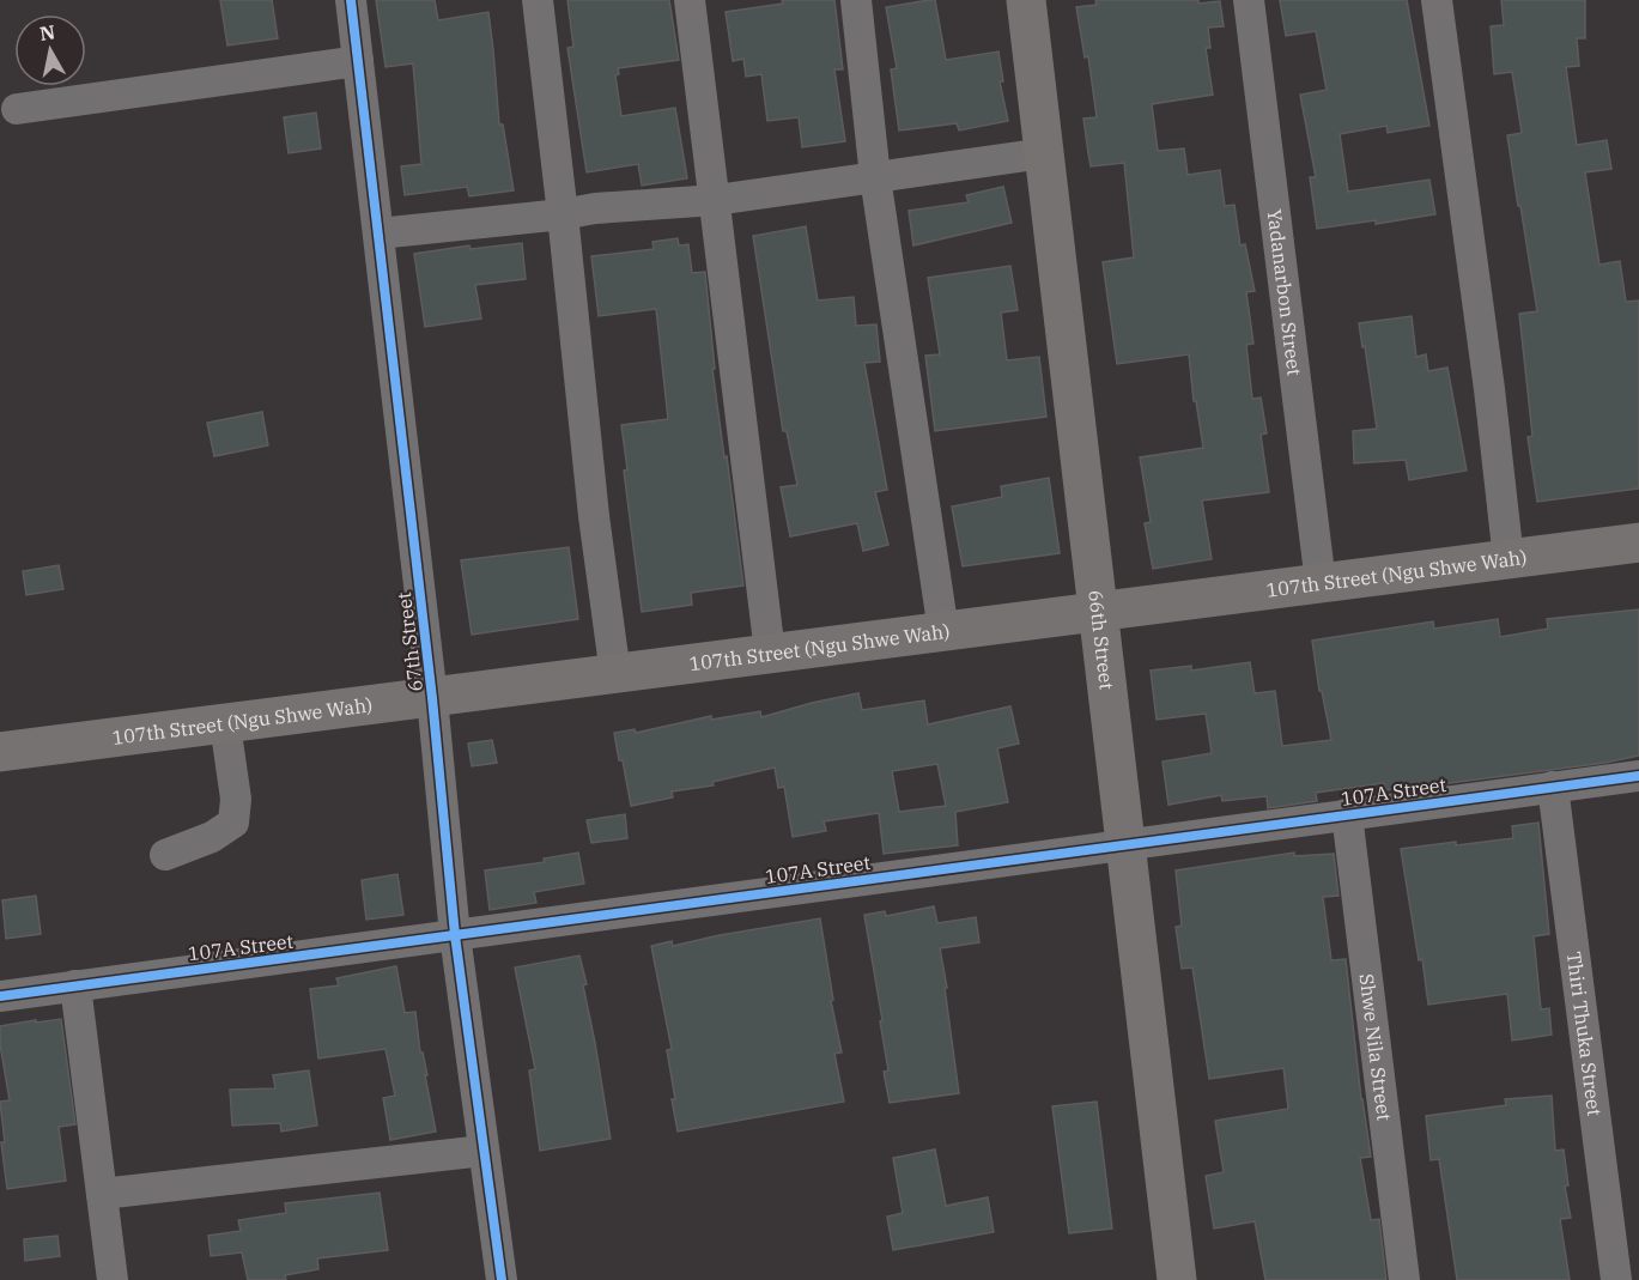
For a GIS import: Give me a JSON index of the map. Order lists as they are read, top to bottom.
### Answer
{
  "streets": {
    "main road": ["107th Street (Ngu Shwe Wah)", "66th Street"],
    "street": [
      "Yadanarbon Street",
      "67th Street",
      "107A Street",
      "Thiri Thuka Street",
      "Shwe Nila Street"
    ]
  },
  "crossings": [
    ["Yadanarbon Street", "107th Street (Ngu Shwe Wah)"],
    ["107th Street (Ngu Shwe Wah)", "66th Street"],
    ["107th Street (Ngu Shwe Wah)", "67th Street"],
    ["66th Street", "107A Street"],
    ["67th Street", "107A Street"],
    ["107A Street", "Thiri Thuka Street"],
    ["107A Street", "Shwe Nila Street"]
  ],
  "north": "top"
}
